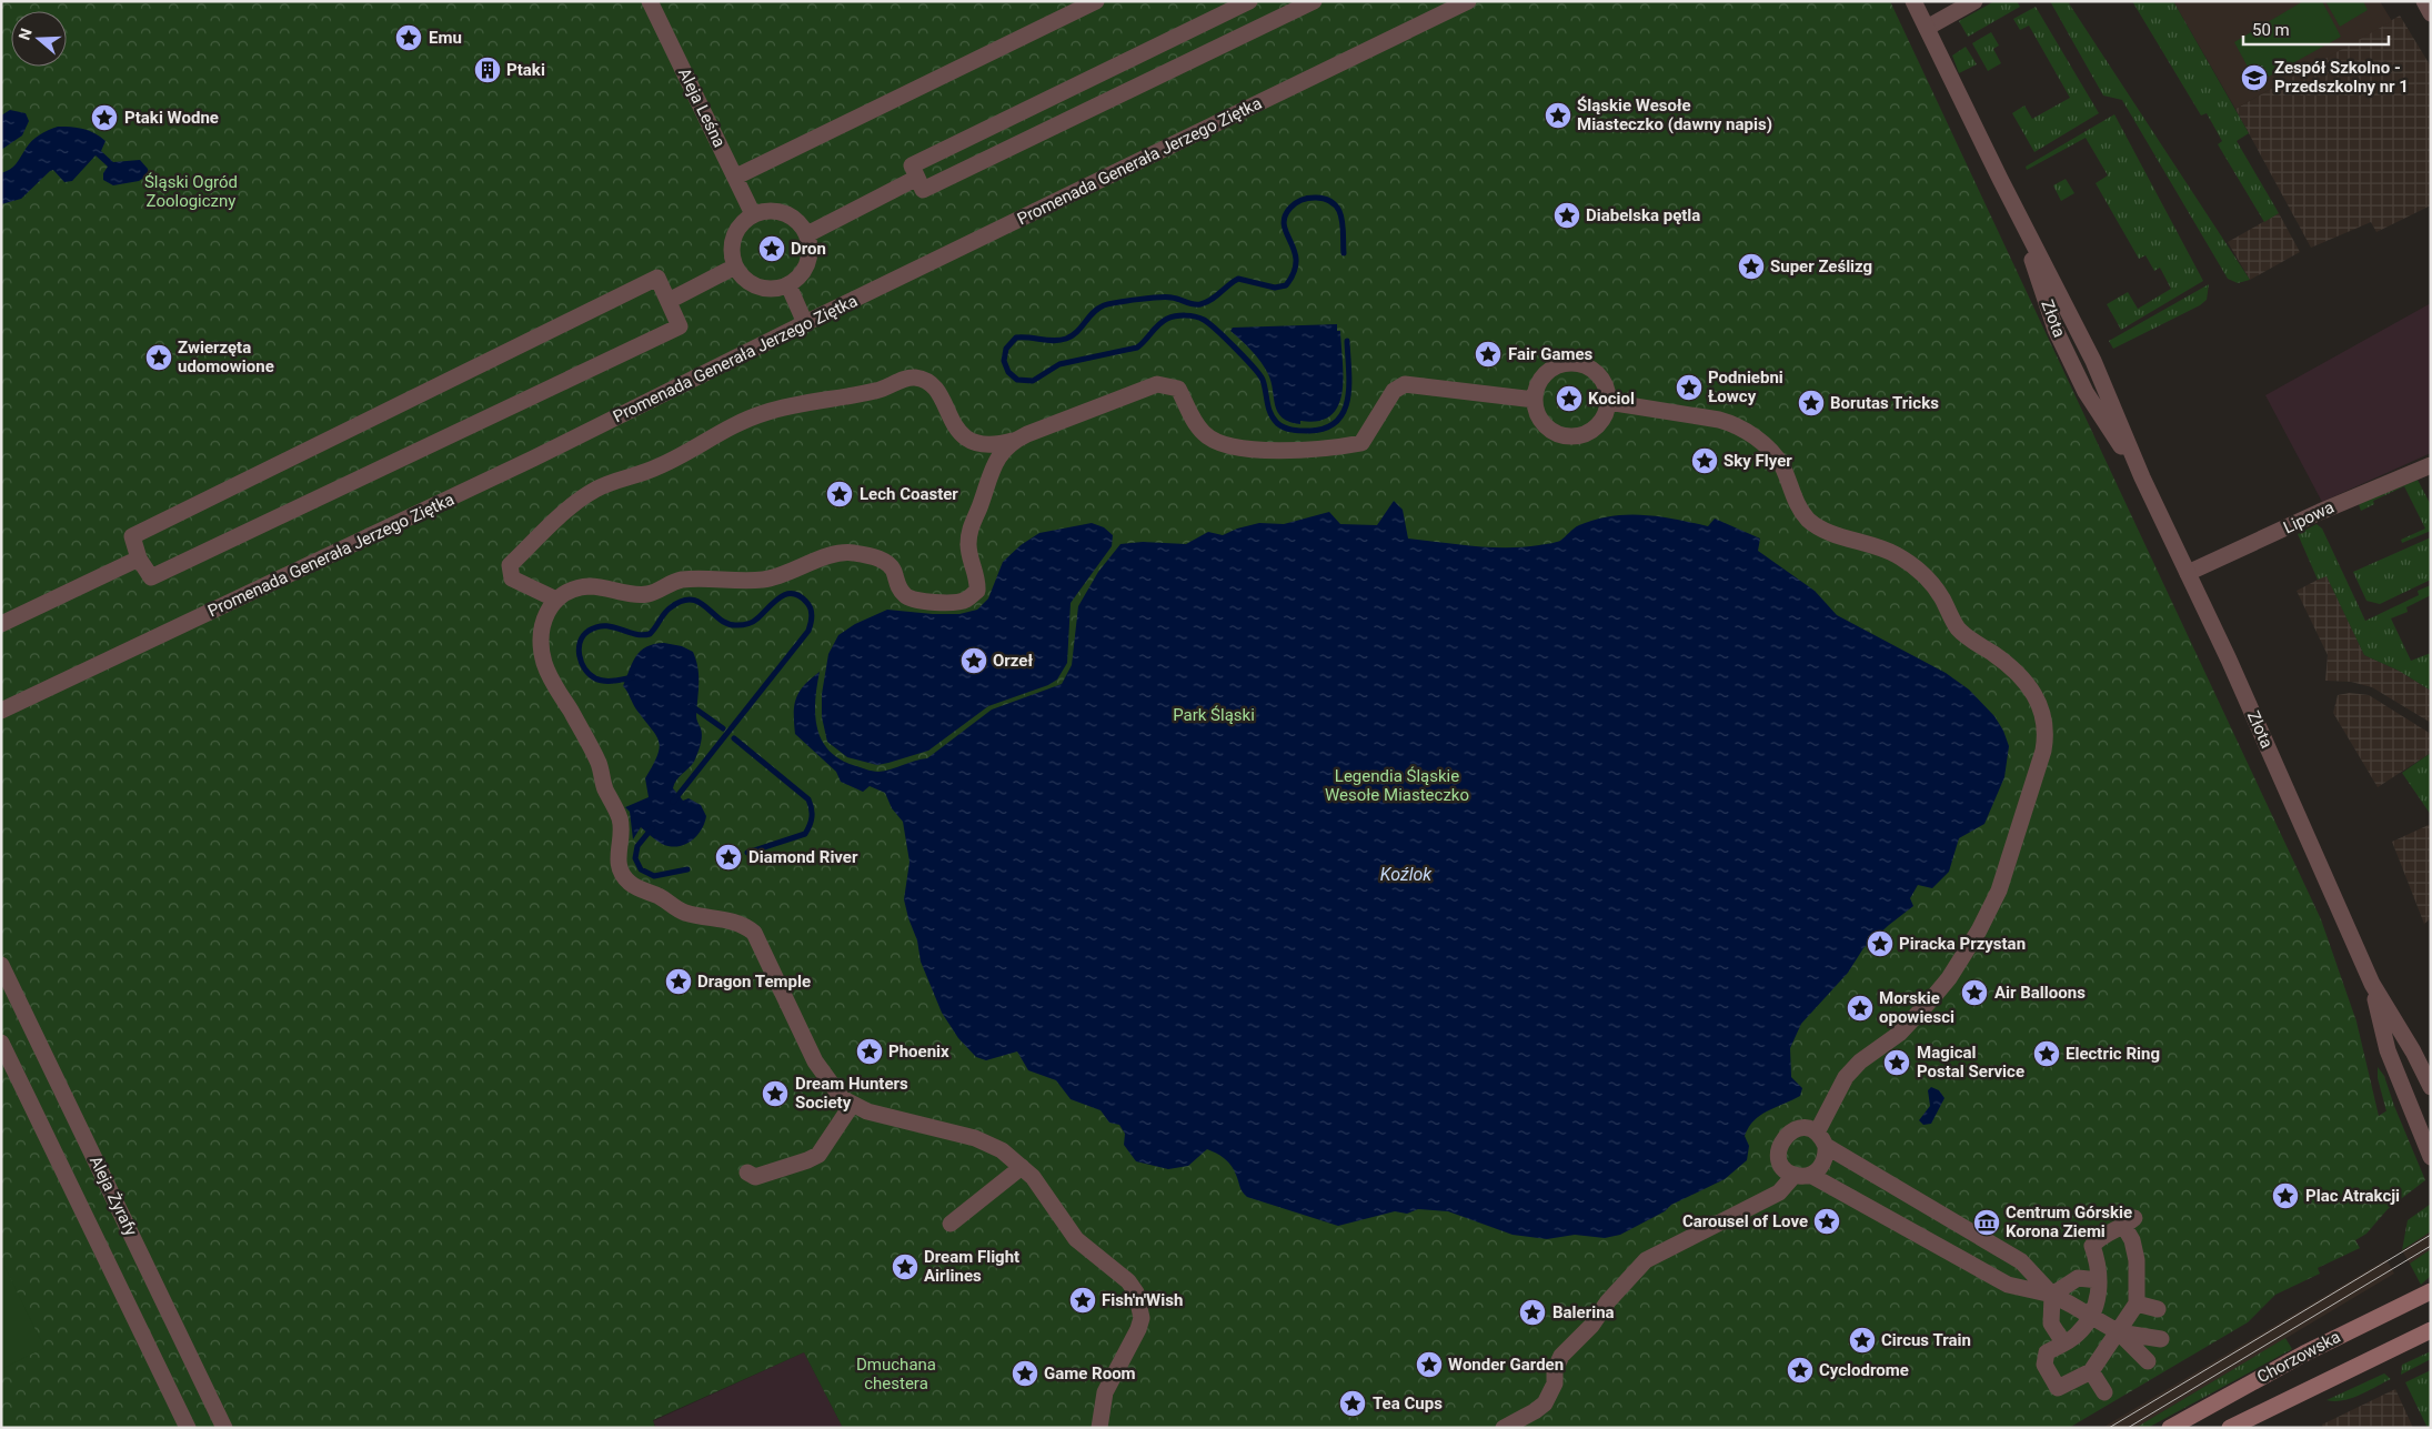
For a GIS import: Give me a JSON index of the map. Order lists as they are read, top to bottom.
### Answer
{
  "streets": {
    "main road": ["Chorzowska"],
    "street": [
      "Aleja Leśna",
      "Promenada Generała Jerzego Ziętka",
      "Złota",
      "Lipowa",
      "Aleja Żyrafy"
    ]
  },
  "crossings": [
    ["Złota", "Lipowa"]
  ],
  "water": ["Koźlok"],
  "parks": [
    "Śląski Ogród Zoologiczny",
    "Park Śląski",
    "Legendia Śląskie Wesołe Miasteczko",
    "Dmuchana chestera"
  ],
  "places": {
    "place": [
      "Emu",
      "Śląskie Wesołe Miasteczko (dawny napis)",
      "Ptaki Wodne",
      "Diabelska pętla",
      "Dron",
      "Super Ześlizg",
      "Fair Games",
      "Zwierzęta udomowione",
      "Podniebni Łowcy",
      "Kociol",
      "Borutas Tricks",
      "Sky Flyer",
      "Lech Coaster",
      "Orzeł",
      "Diamond River",
      "Piracka Przystan",
      "Dragon Temple",
      "Air Balloons",
      "Morskie opowiesci",
      "Phoenix",
      "Electric Ring",
      "Magical Postal Service",
      "Dream Hunters Society",
      "Plac Atrakcji",
      "Carousel of Love",
      "Dream Flight Airlines",
      "Fish'n'Wish",
      "Balerina",
      "Circus Train",
      "Wonder Garden",
      "Cyclodrome",
      "Game Room",
      "Tea Cups"
    ],
    "building": ["Ptaki"],
    "school or university": ["Zespół Szkolno - Przedszkolny nr 1"],
    "museum": ["Centrum Górskie Korona Ziemi"]
  },
  "scale_bar": "50 m",
  "north": "left"
}
